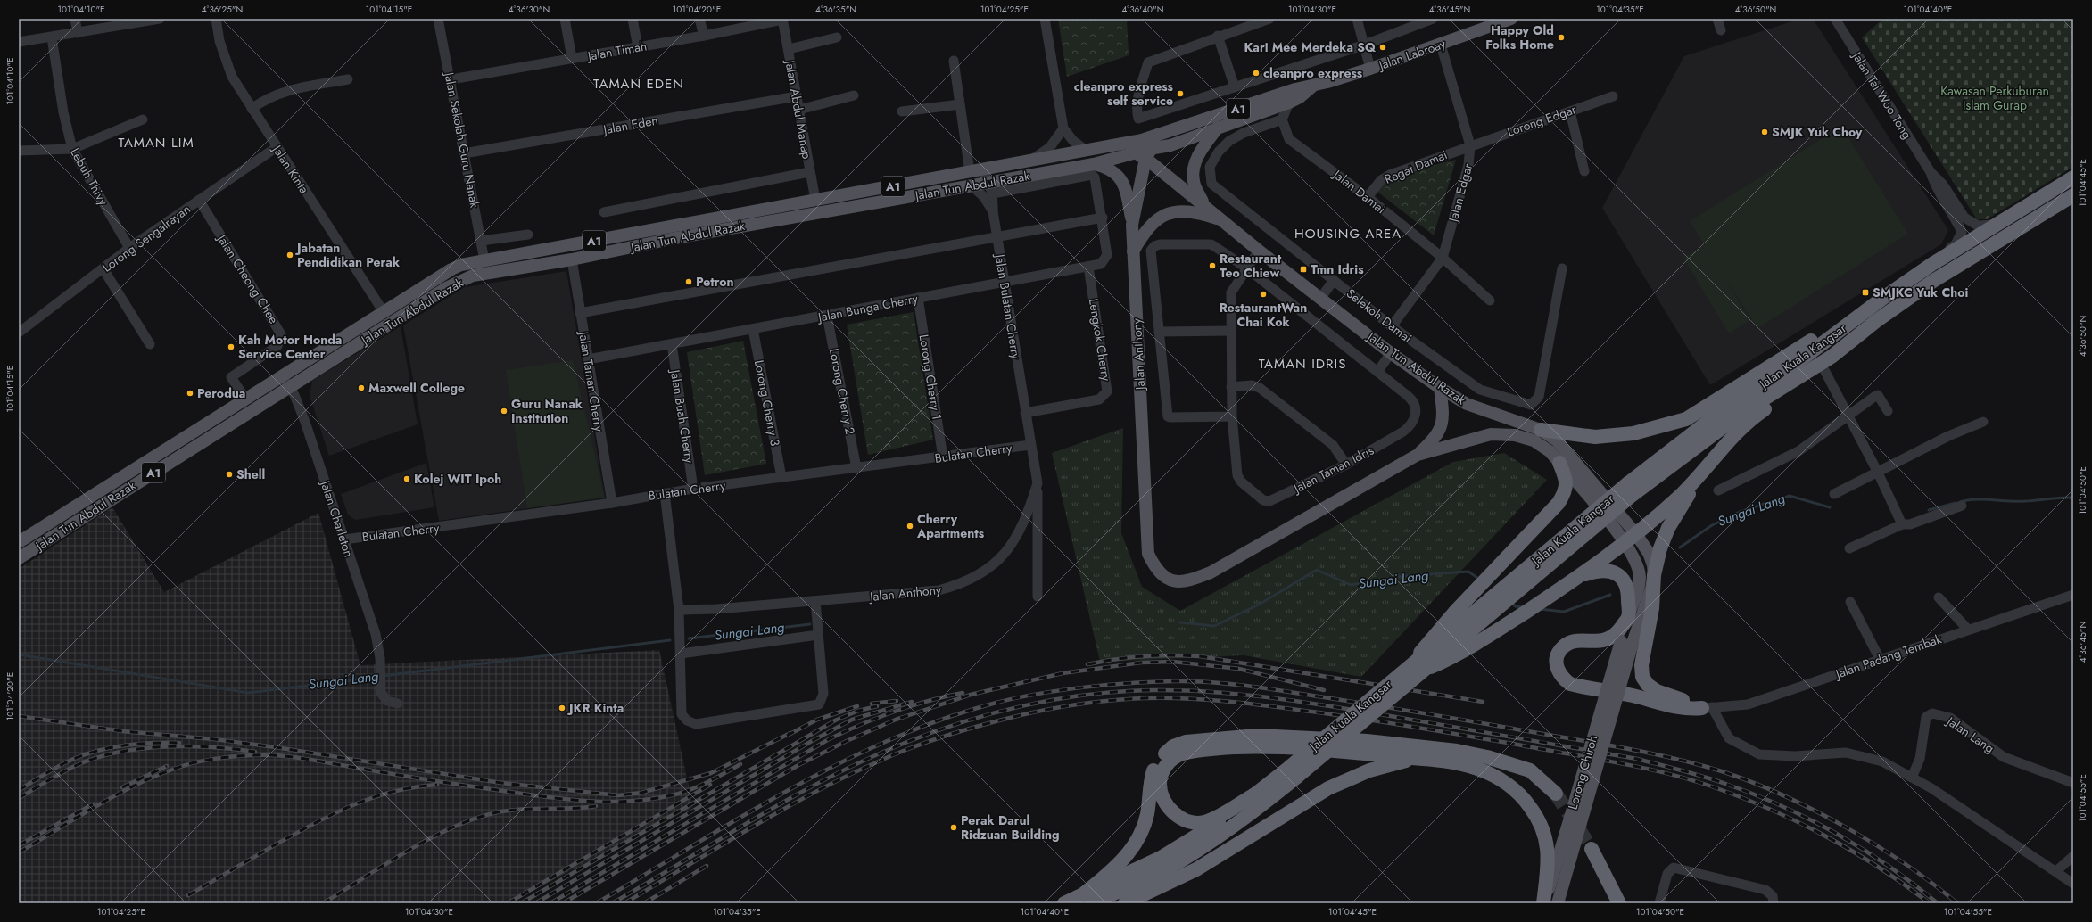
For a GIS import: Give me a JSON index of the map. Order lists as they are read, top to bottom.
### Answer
{
  "streets": {
    "highway": ["Jalan Kuala Kangsar"],
    "main road": [
      "Jalan Labroay",
      "A1",
      "Jalan Tun Abdul Razak",
      "Jalan Anthony",
      "Lorong Chiroh"
    ],
    "street": [
      "Jalan Timah",
      "Jalan Tai Woo Tong",
      "Jalan Abdul Manap",
      "Lorong Edgar",
      "Jalan Eden",
      "Jalan Sekolah Guru Nanak",
      "Regat Damai",
      "Jalan Kinta",
      "Lebuh Thivy",
      "Jalan Damai",
      "Jalan Edgar",
      "Lorong Sengalrayan",
      "Jalan Cheong Chee",
      "Jalan Bulatan Cherry",
      "Jalan Bunga Cherry",
      "Selekoh Damai",
      "Lengkok Cherry",
      "Lorong Cherry 1",
      "Jalan Taman Cherry",
      "Lorong Cherry 2",
      "Lorong Cherry 3",
      "Jalan Buah Cherry",
      "Bulatan Cherry",
      "Jalan Taman Idris",
      "Jalan Charleton",
      "Jalan Padang Tembak",
      "Jalan Lang"
    ]
  },
  "crossings": [
    ["Jalan Timah", "Jalan Abdul Manap"],
    ["Jalan Timah", "Jalan Sekolah Guru Nanak"],
    ["Jalan Labroay", "Jalan Tun Abdul Razak"],
    ["Jalan Labroay", "Jalan Edgar"],
    ["Jalan Tai Woo Tong", "Jalan Kuala Kangsar"],
    ["Jalan Abdul Manap", "Jalan Eden"],
    ["Jalan Abdul Manap", "Jalan Tun Abdul Razak"],
    ["Lorong Edgar", "Regat Damai"],
    ["Lorong Edgar", "Jalan Edgar"],
    ["Jalan Eden", "Jalan Sekolah Guru Nanak"],
    ["Jalan Sekolah Guru Nanak", "Jalan Tun Abdul Razak"],
    ["Regat Damai", "Jalan Damai"],
    ["Regat Damai", "Jalan Edgar"],
    ["Jalan Kinta", "Jalan Tun Abdul Razak"],
    ["Jalan Kinta", "Lorong Sengalrayan"],
    ["Lebuh Thivy", "Lorong Sengalrayan"],
    ["Jalan Tun Abdul Razak", "Jalan Cheong Chee"],
    ["Jalan Tun Abdul Razak", "Jalan Bulatan Cherry"],
    ["Jalan Tun Abdul Razak", "Jalan Bunga Cherry"],
    ["Jalan Tun Abdul Razak", "Jalan Anthony"],
    ["Jalan Tun Abdul Razak", "Jalan Taman Cherry"],
    ["Jalan Tun Abdul Razak", "Jalan Taman Idris"],
    ["Jalan Tun Abdul Razak", "Jalan Charleton"],
    ["Jalan Tun Abdul Razak", "Lorong Chiroh"],
    ["Jalan Damai", "Jalan Edgar"],
    ["Jalan Damai", "Selekoh Damai"],
    ["Jalan Edgar", "Selekoh Damai"],
    ["Lorong Sengalrayan", "Jalan Cheong Chee"],
    ["Jalan Bulatan Cherry", "Jalan Bunga Cherry"],
    ["Jalan Bulatan Cherry", "Lengkok Cherry"],
    ["Jalan Bulatan Cherry", "Bulatan Cherry"],
    ["Jalan Bunga Cherry", "Lengkok Cherry"],
    ["Jalan Bunga Cherry", "Lorong Cherry 1"],
    ["Jalan Bunga Cherry", "Jalan Taman Cherry"],
    ["Jalan Bunga Cherry", "Lorong Cherry 2"],
    ["Jalan Bunga Cherry", "Lorong Cherry 3"],
    ["Jalan Bunga Cherry", "Jalan Buah Cherry"],
    ["Lorong Cherry 1", "Bulatan Cherry"],
    ["Jalan Taman Cherry", "Bulatan Cherry"],
    ["Lorong Cherry 2", "Bulatan Cherry"],
    ["Lorong Cherry 3", "Bulatan Cherry"],
    ["Jalan Buah Cherry", "Bulatan Cherry"],
    ["Bulatan Cherry", "Jalan Charleton"]
  ],
  "districts": [
    "TAMAN EDEN",
    "TAMAN LIM",
    "HOUSING AREA",
    "TAMAN IDRIS"
  ],
  "water": ["Sungai Lang"],
  "parks": ["Kawasan Perkuburan Islam Gurap"],
  "places": {
    "other": [
      "Happy Old Folks Home",
      "Kari Mee Merdeka SQ",
      "cleanpro express",
      "cleanpro express self service",
      "SMJK Yuk Choy",
      "Jabatan Pendidikan Perak",
      "Restaurant Teo Chiew",
      "Petron",
      "RestaurantWan Chai Kok",
      "Kah Motor Honda Service Center",
      "Maxwell College",
      "Perodua",
      "Guru Nanak Institution",
      "Shell",
      "Kolej WIT Ipoh",
      "Cherry Apartments",
      "JKR Kinta",
      "Perak Darul Ridzuan Building"
    ],
    "transit": ["Tmn Idris", "SMJKC Yuk Choi"]
  },
  "coordinates": [
    "101°04'10\"E",
    "4°36'25\"N",
    "101°04'15\"E",
    "4°36'30\"N",
    "101°04'20\"E",
    "4°36'35\"N",
    "101°04'25\"E",
    "4°36'40\"N",
    "101°04'30\"E",
    "4°36'45\"N",
    "101°04'35\"E",
    "4°36'50\"N",
    "101°04'40\"E",
    "101°04'45\"E",
    "101°04'50\"E",
    "101°04'55\"E"
  ]
}
